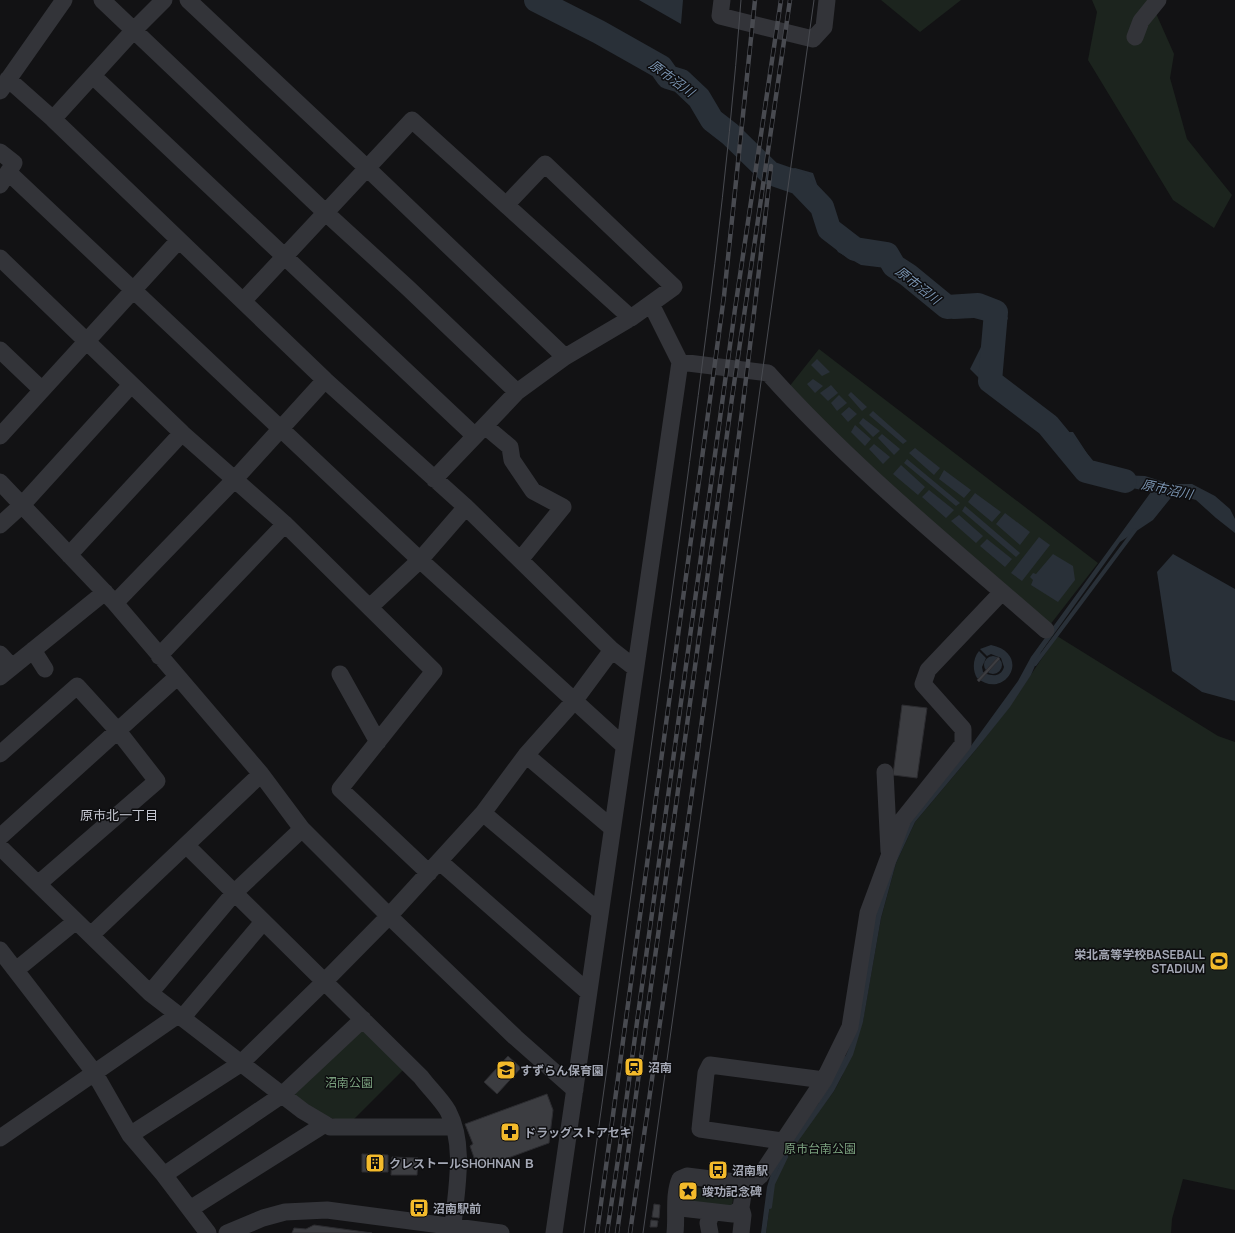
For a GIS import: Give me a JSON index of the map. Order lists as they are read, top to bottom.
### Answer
{
  "districts": ["原市北一丁目"],
  "water": ["原市沼川"],
  "parks": ["沼南公園", "原市台南公園"],
  "places": {
    "sports": ["栄北高等学校BASEBALL STADIUM"],
    "station": ["沼南"],
    "school or university": ["すずらん保育園"],
    "pharmacy": ["ドラッグストアセキ"],
    "building": ["クレストールSHOHNAN Ｂ"],
    "bus stop": ["沼南駅", "沼南駅前"],
    "place": ["竣功記念碑"]
  }
}
